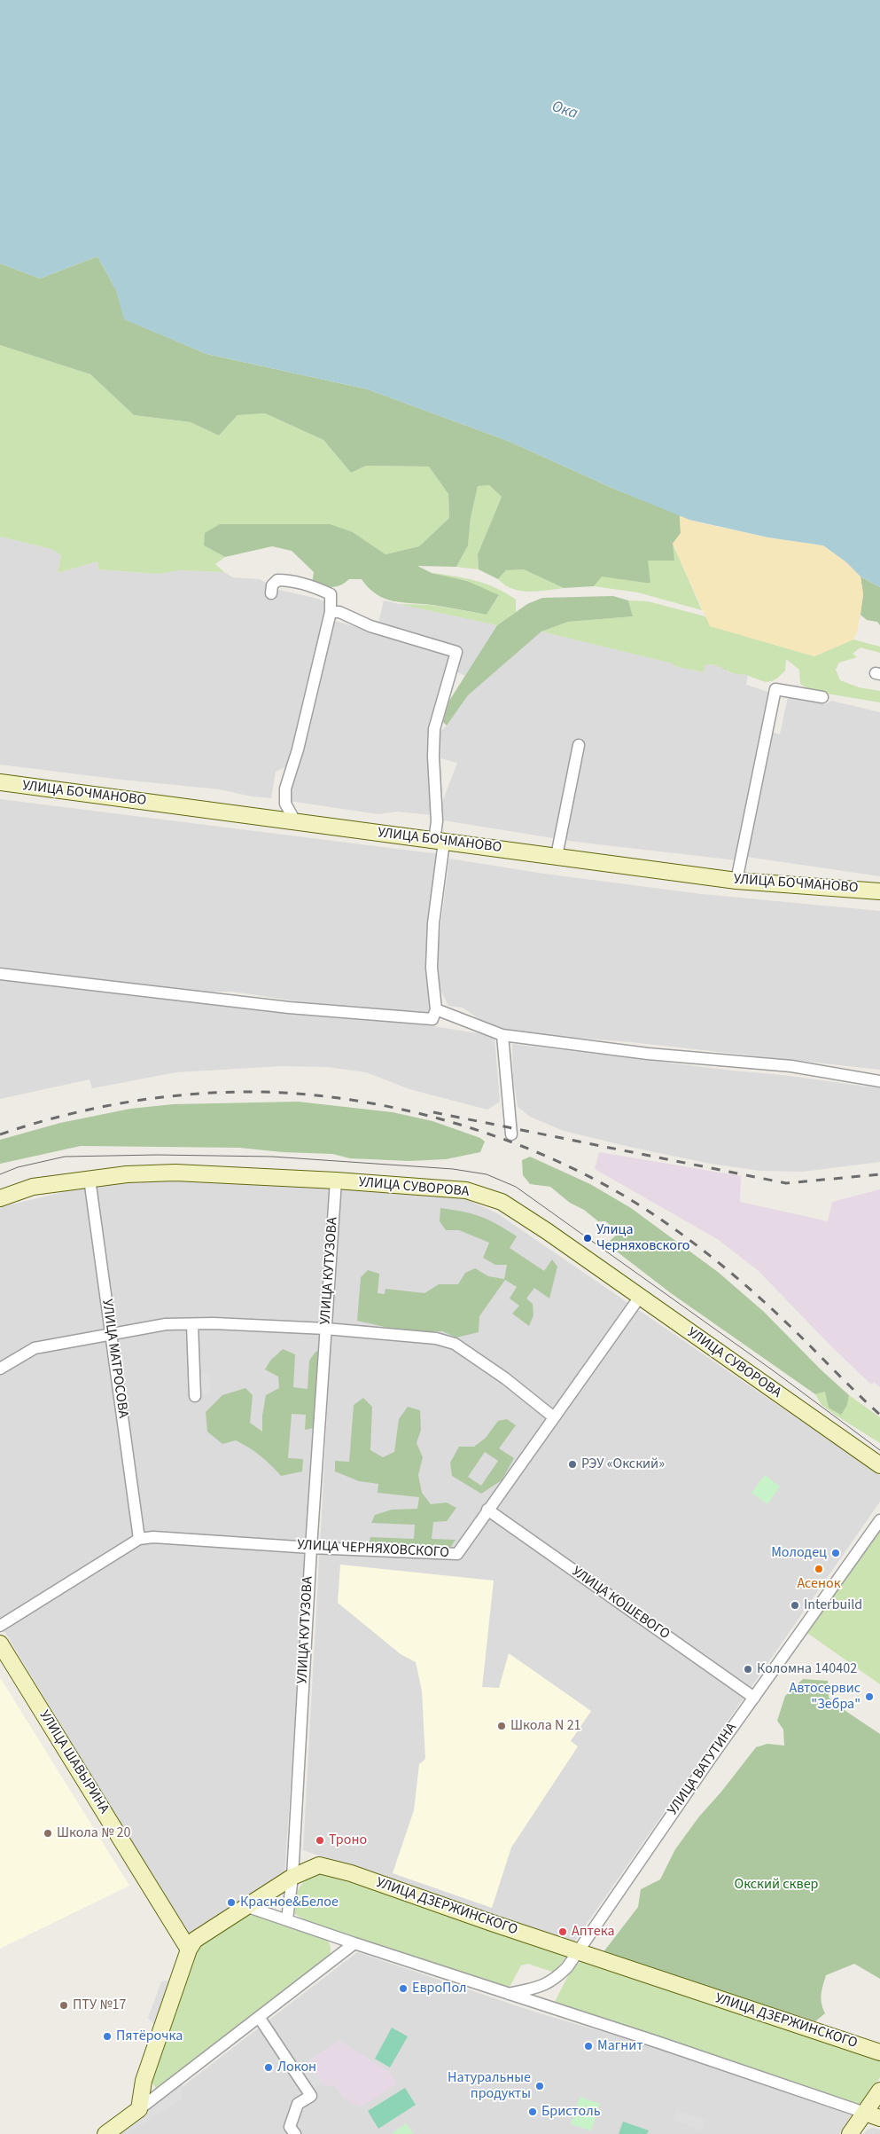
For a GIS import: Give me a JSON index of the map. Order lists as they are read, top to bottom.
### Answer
{
  "streets": {
    "street": [
      "УЛИЦА БОЧМАНОВО",
      "УЛИЦА СУВОРОВА",
      "УЛИЦА КУТУЗОВА",
      "УЛИЦА МАТРОСОВА",
      "УЛИЦА ЧЕРНЯХОВСКОГО",
      "УЛИЦА КОШЕВОГО",
      "УЛИЦА ШАВЫРИНА",
      "УЛИЦА ВАТУТИНА",
      "УЛИЦА ДЗЕРЖИНСКОГО"
    ]
  },
  "crossings": [
    ["УЛИЦА СУВОРОВА", "УЛИЦА КУТУЗОВА"],
    ["УЛИЦА СУВОРОВА", "УЛИЦА МАТРОСОВА"],
    ["УЛИЦА СУВОРОВА", "УЛИЦА ЧЕРНЯХОВСКОГО"],
    ["УЛИЦА КУТУЗОВА", "УЛИЦА ЧЕРНЯХОВСКОГО"],
    ["УЛИЦА КУТУЗОВА", "УЛИЦА ДЗЕРЖИНСКОГО"],
    ["УЛИЦА МАТРОСОВА", "УЛИЦА ЧЕРНЯХОВСКОГО"],
    ["УЛИЦА ЧЕРНЯХОВСКОГО", "УЛИЦА КОШЕВОГО"],
    ["УЛИЦА КОШЕВОГО", "УЛИЦА ВАТУТИНА"],
    ["УЛИЦА ШАВЫРИНА", "УЛИЦА ДЗЕРЖИНСКОГО"],
    ["УЛИЦА ВАТУТИНА", "УЛИЦА ДЗЕРЖИНСКОГО"]
  ],
  "water": ["Ока"],
  "parks": ["Окский сквер"],
  "places": [
    "Улица Черняховского",
    "РЭУ «Окский»",
    "Молодец",
    "Асенок",
    "Interbuild",
    "Коломна 140402",
    "Автосервис \"Зебра\"",
    "Школа N 21",
    "Школа № 20",
    "Троно",
    "Красное&Белое",
    "Аптека",
    "ЕвроПол",
    "ПТУ №17",
    "Пятёрочка",
    "Магнит",
    "Локон",
    "Натуральные продукты",
    "Бристоль"
  ]
}
